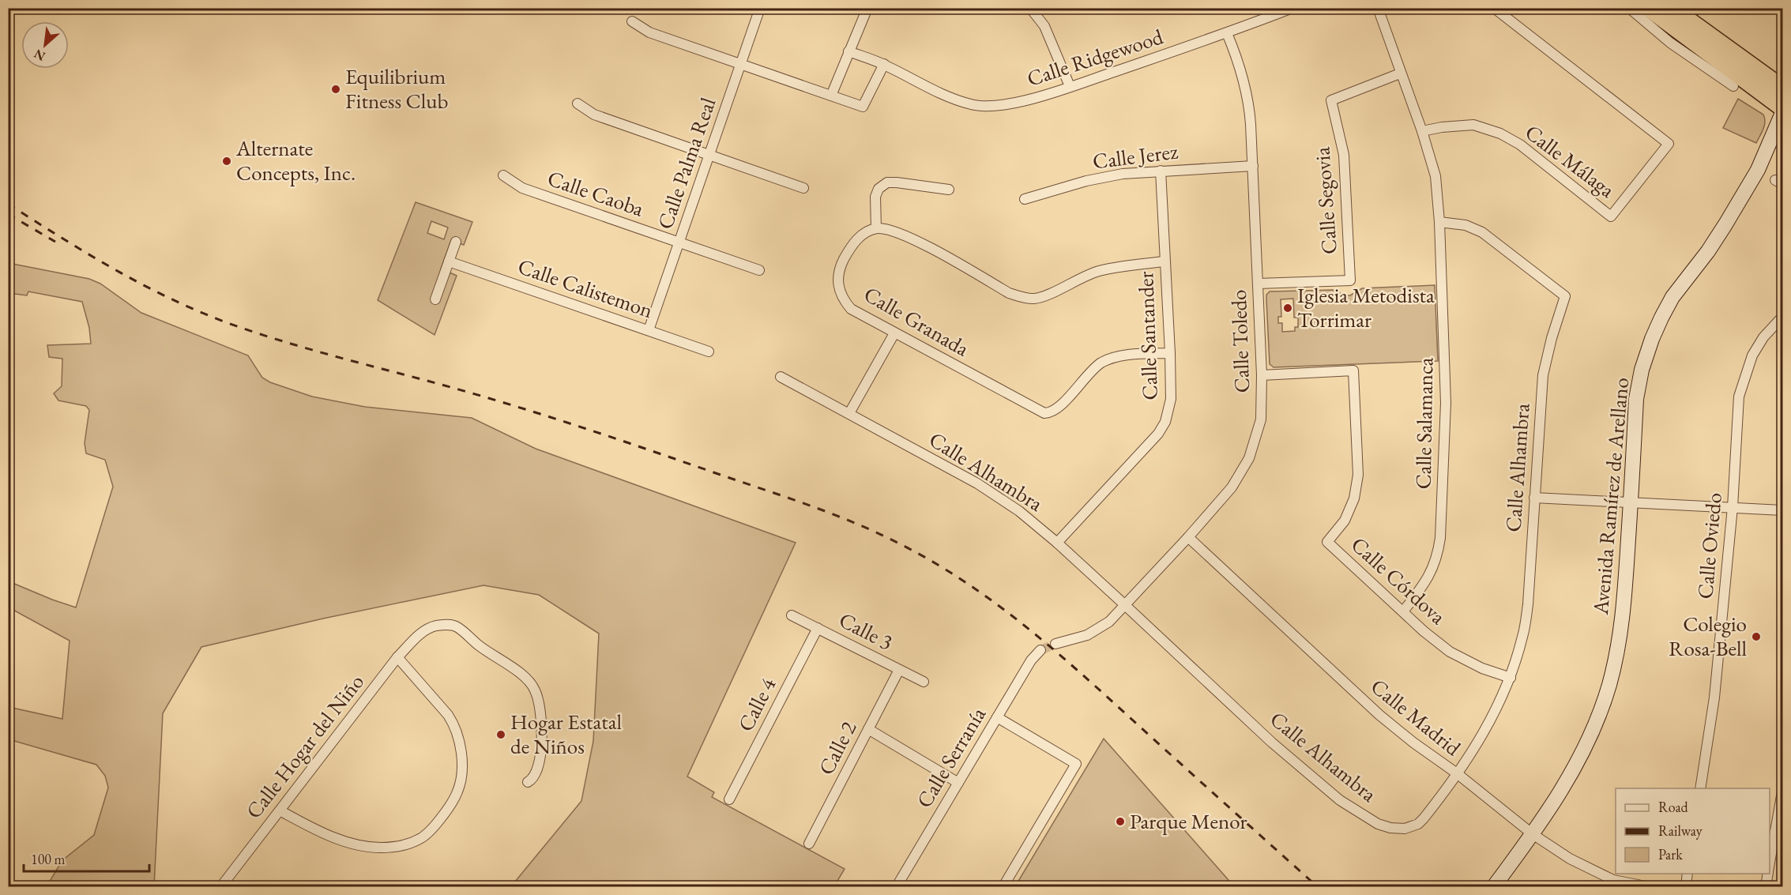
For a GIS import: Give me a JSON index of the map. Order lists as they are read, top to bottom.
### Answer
{
  "streets": {
    "street": [
      "Calle Ridgewood",
      "Calle Jerez",
      "Calle Málaga",
      "Calle Palma Real",
      "Calle Caoba",
      "Calle Segovia",
      "Calle Calistemon",
      "Calle Granada",
      "Calle Santander",
      "Calle Toledo",
      "Calle Salamanca",
      "Calle Alhambra",
      "Avenida Ramírez de Arellano",
      "Calle Oviedo",
      "Calle Córdova",
      "Calle 3",
      "Calle 4",
      "Calle Madrid",
      "Calle Hogar del Niño",
      "Calle 2",
      "Calle Serranía"
    ]
  },
  "crossings": [
    ["Calle Ridgewood", "Calle Toledo"],
    ["Calle Jerez", "Calle Santander"],
    ["Calle Jerez", "Calle Toledo"],
    ["Calle Málaga", "Calle Salamanca"],
    ["Calle Palma Real", "Calle Caoba"],
    ["Calle Palma Real", "Calle Calistemon"],
    ["Calle Segovia", "Calle Toledo"],
    ["Calle Segovia", "Calle Salamanca"],
    ["Calle Granada", "Calle Santander"],
    ["Calle Santander", "Calle Alhambra"],
    ["Calle Toledo", "Calle Alhambra"],
    ["Calle Toledo", "Calle Córdova"],
    ["Calle Toledo", "Calle Madrid"],
    ["Calle Salamanca", "Calle Alhambra"],
    ["Calle Salamanca", "Calle Córdova"],
    ["Calle Alhambra", "Calle Córdova"],
    ["Calle Alhambra", "Calle Madrid"],
    ["Avenida Ramírez de Arellano", "Calle Madrid"],
    ["Calle 3", "Calle 4"],
    ["Calle 3", "Calle 2"]
  ],
  "places": [
    "Equilibrium Fitness Club",
    "Alternate Concepts, Inc.",
    "Iglesia Metodista Torrimar",
    "Colegio Rosa-Bell",
    "Hogar Estatal de Niños",
    "Parque Menor"
  ],
  "legend": ["Road", "Railway", "Park"],
  "scale_bar": "100 m",
  "north": "bottom left"
}
